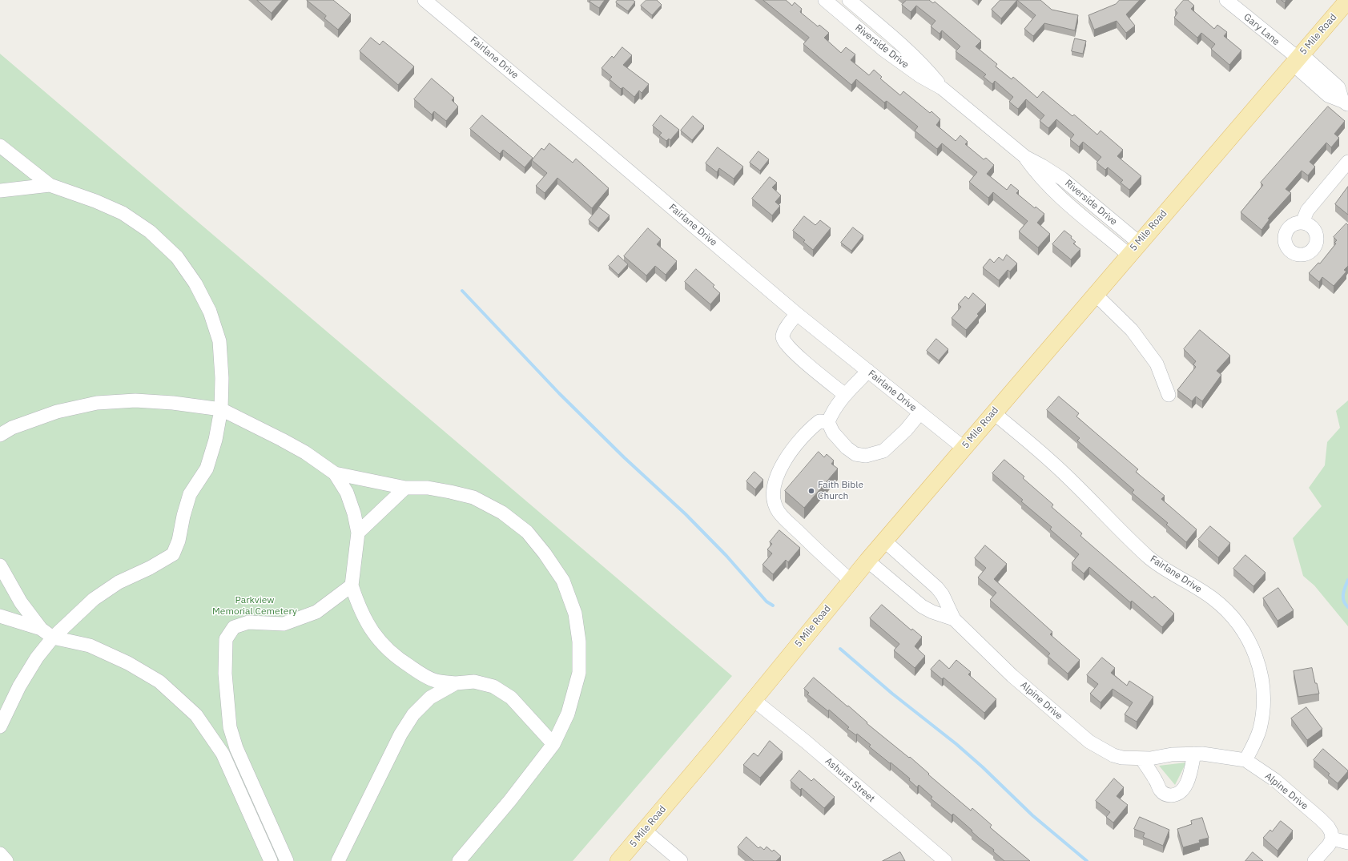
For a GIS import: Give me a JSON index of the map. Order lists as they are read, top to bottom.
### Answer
{
  "streets": {
    "main road": ["5 Mile Road"],
    "street": [
      "Gary Lane",
      "Riverside Drive",
      "Fairlane Drive",
      "Alpine Drive",
      "Ashurst Street"
    ]
  },
  "crossings": [
    ["Gary Lane", "5 Mile Road"],
    ["5 Mile Road", "Riverside Drive"],
    ["5 Mile Road", "Fairlane Drive"],
    ["5 Mile Road", "Alpine Drive"],
    ["5 Mile Road", "Ashurst Street"],
    ["Fairlane Drive", "Alpine Drive"]
  ],
  "parks": ["Parkview Memorial Cemetery"],
  "places": ["Faith Bible Church"]
}
